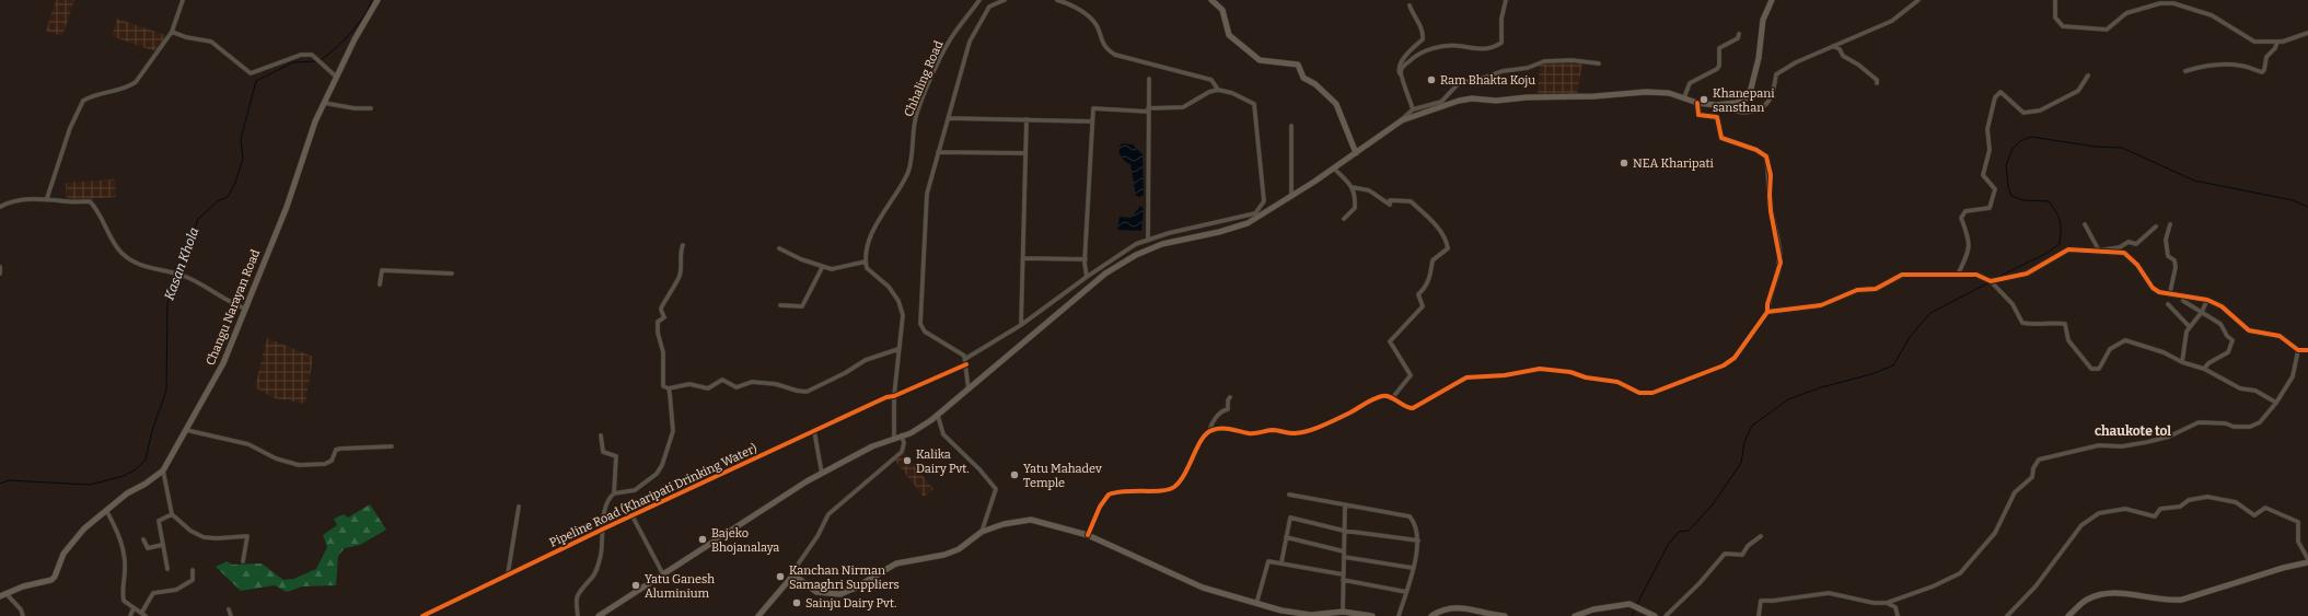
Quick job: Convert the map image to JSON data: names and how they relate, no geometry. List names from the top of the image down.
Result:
{
  "streets": {
    "main road": ["Changu Narayan Road"],
    "street": ["Chhaling Road", "Pipeline Road (Kharipati Drinking Water)"]
  },
  "districts": ["chaukote tol"],
  "water": ["Kasan Khola"],
  "places": [
    "Ram Bhakta Koju",
    "Khanepani sansthan",
    "NEA Kharipati",
    "Kalika Dairy Pvt.",
    "Yatu Mahadev Temple",
    "Bajeko Bhojanalaya",
    "Kanchan Nirman Samaghri Suppliers",
    "Yatu Ganesh Aluminium",
    "Sainju Dairy Pvt."
  ]
}
